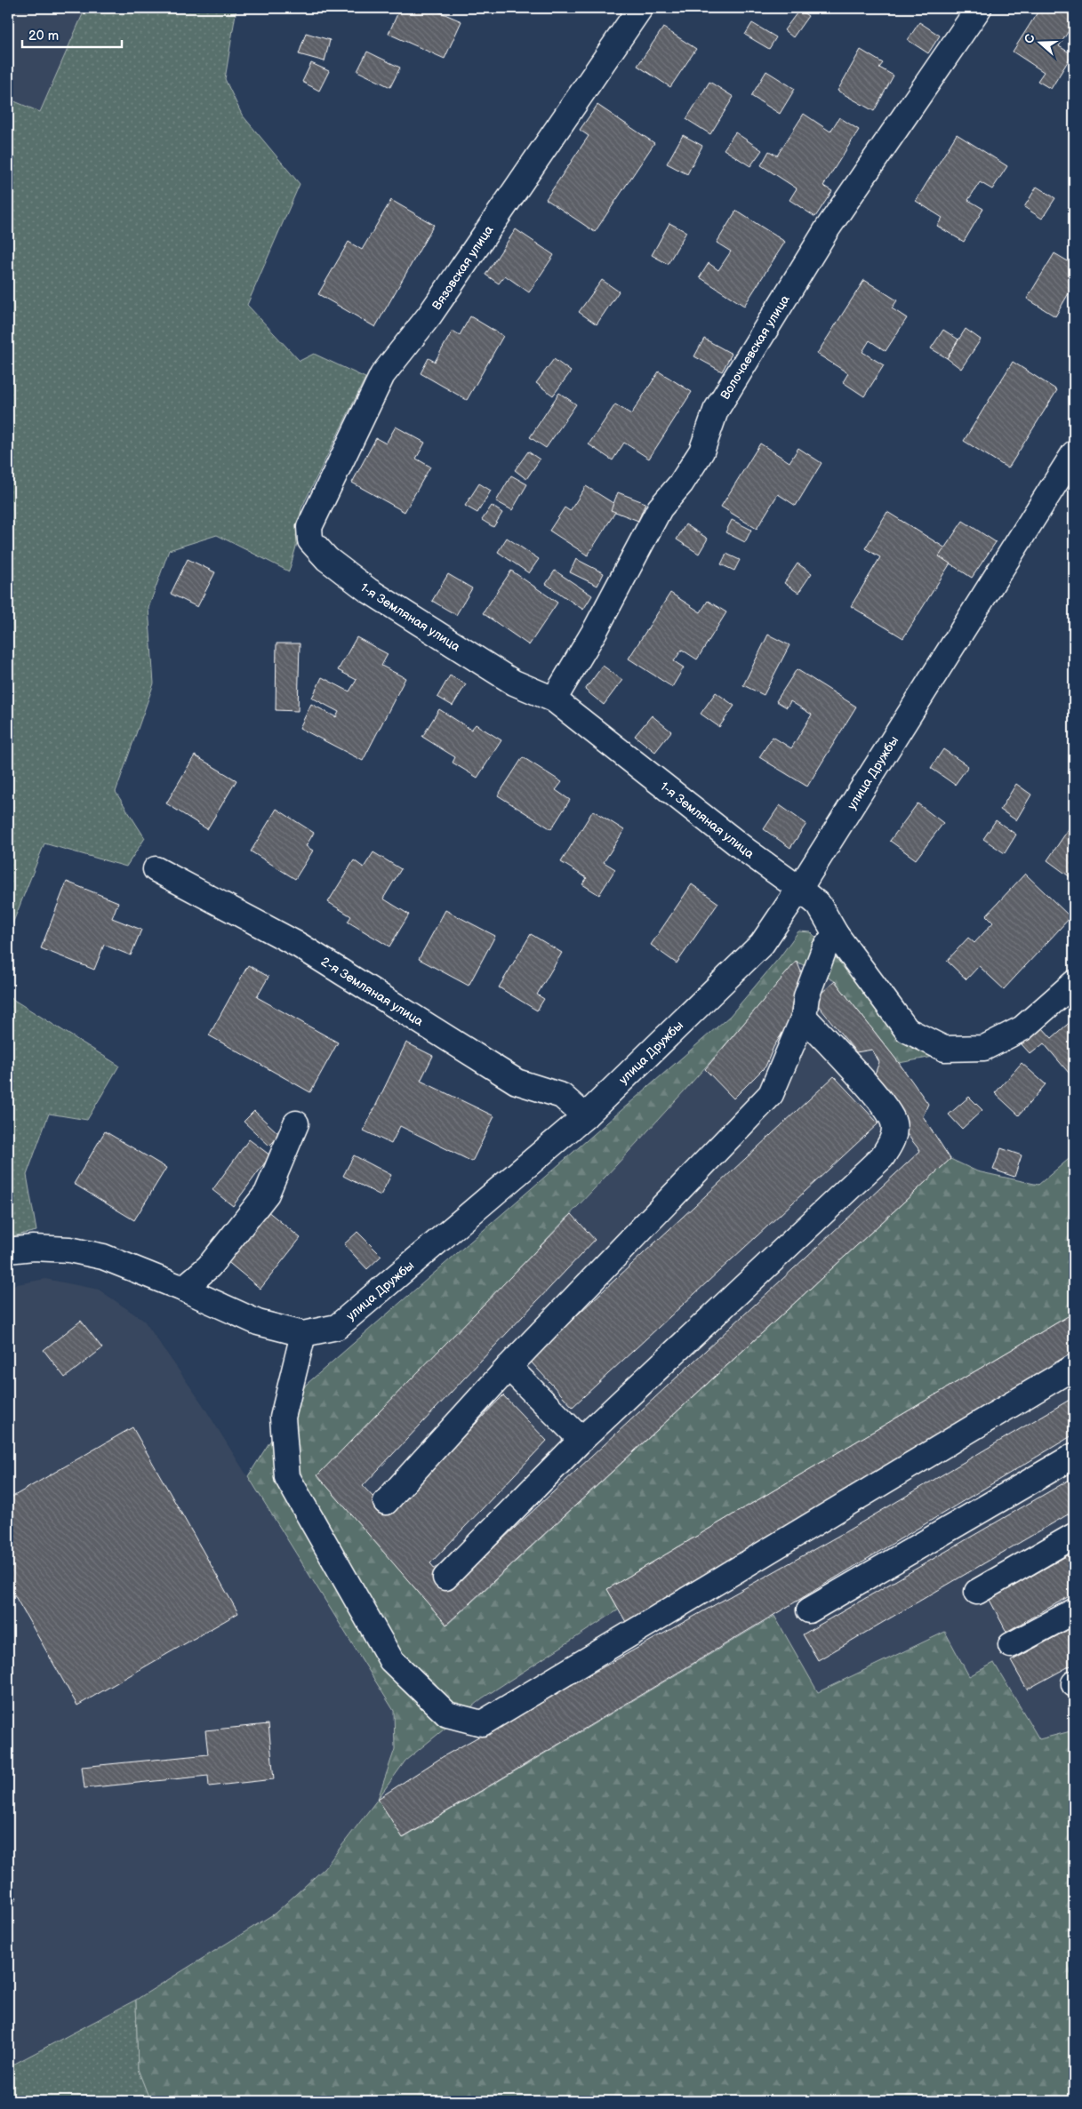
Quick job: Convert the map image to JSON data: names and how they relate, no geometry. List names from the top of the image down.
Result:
{
  "streets": {
    "street": [
      "Вязовская улица",
      "Волочаевская улица",
      "1-я Земляная улица",
      "улица Дружбы",
      "2-я Земляная улица"
    ]
  },
  "crossings": [
    ["Вязовская улица", "1-я Земляная улица"],
    ["Волочаевская улица", "1-я Земляная улица"],
    ["1-я Земляная улица", "улица Дружбы"],
    ["улица Дружбы", "2-я Земляная улица"]
  ],
  "scale_bar": "20 m",
  "north": "left"
}
